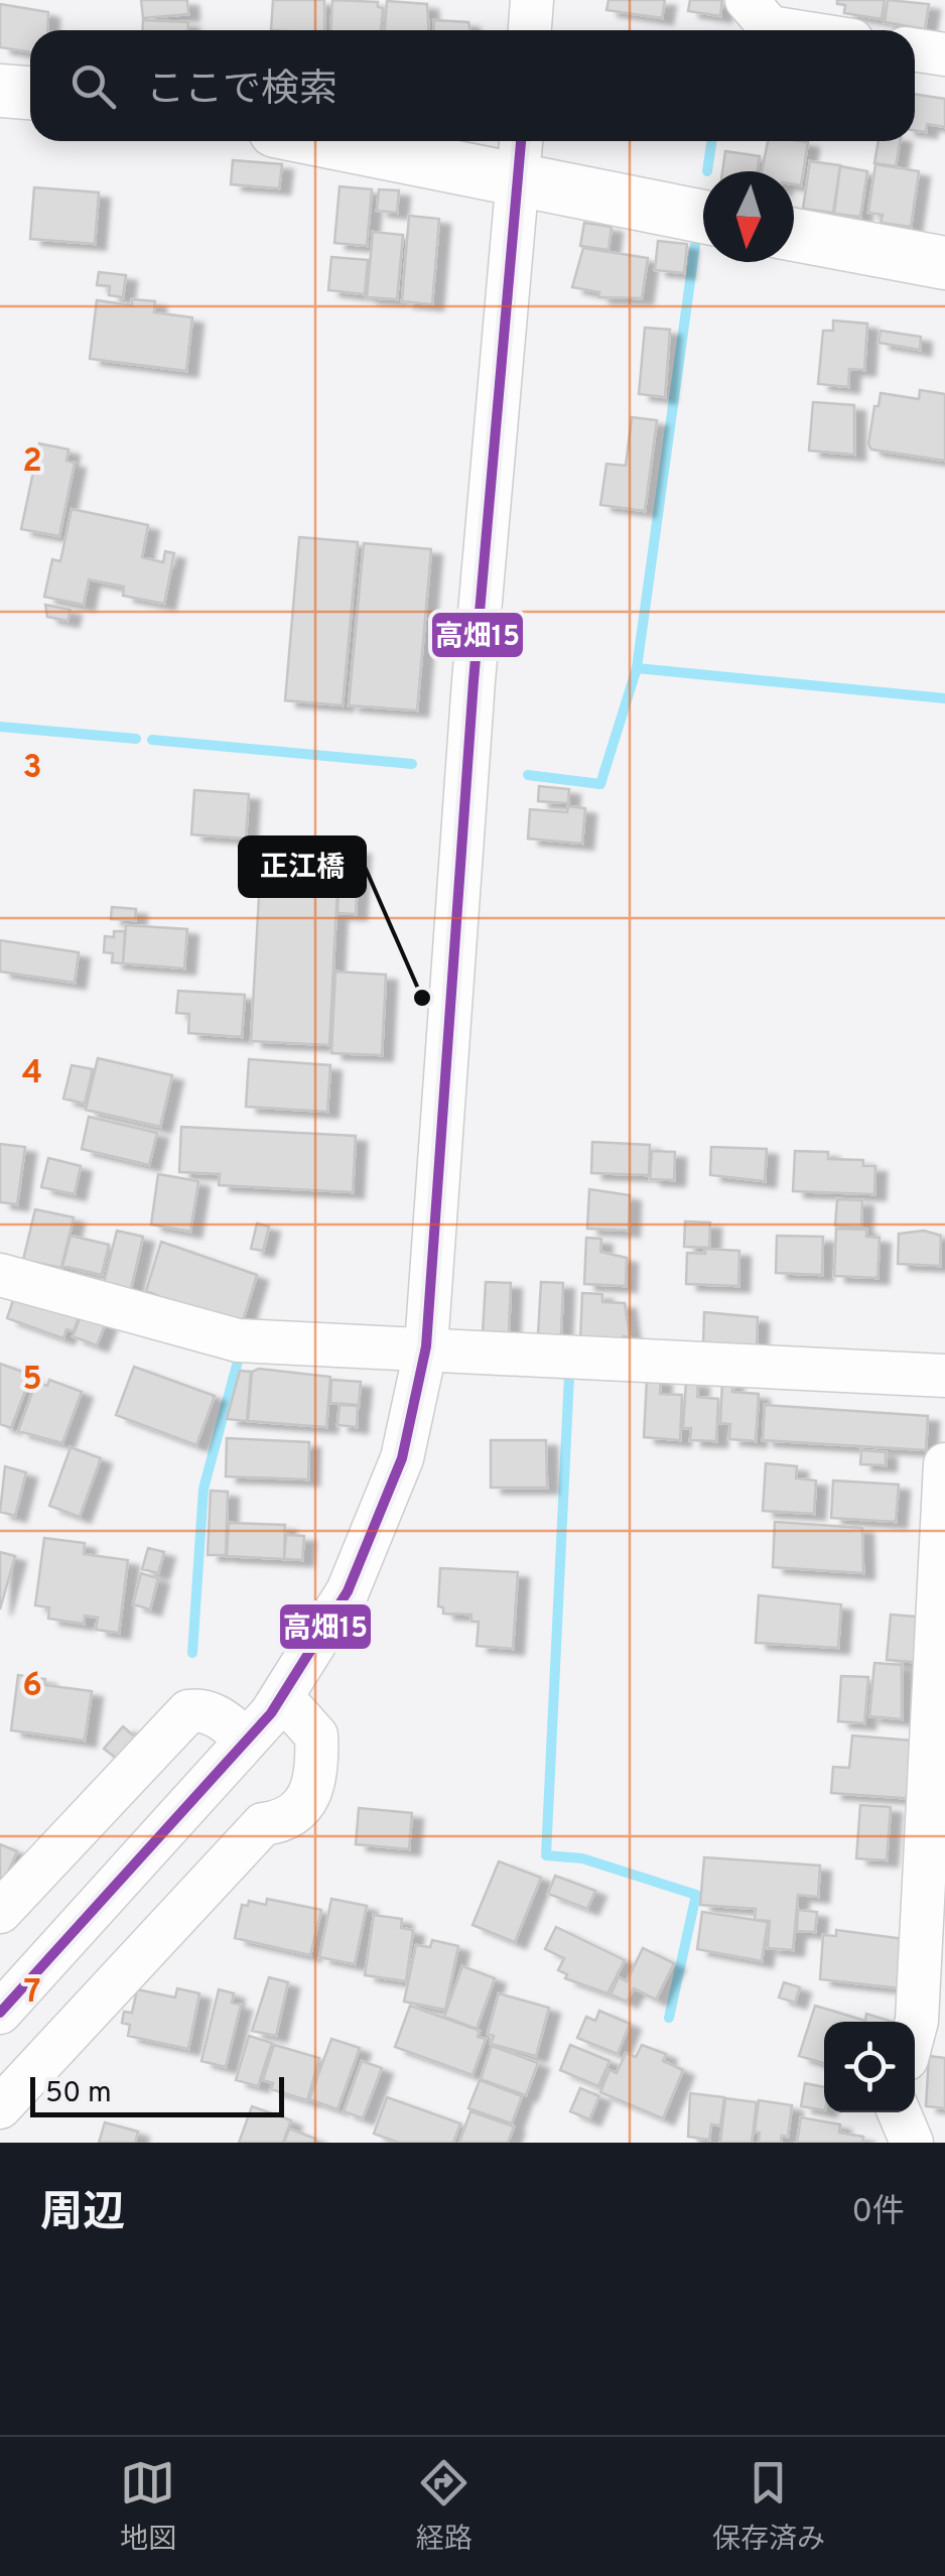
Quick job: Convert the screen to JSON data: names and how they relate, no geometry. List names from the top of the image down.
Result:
{
  "places": ["正江橋"],
  "lines": ["transit line 高畑15"],
  "scale_bar": "50 m",
  "north": "bottom",
  "page": {
    "search": "ここで検索",
    "scale": "50 m",
    "heading": ["周辺", "0件"],
    "nav": ["地図", "経路", "保存済み"]
  },
  "grid": {
    "rows": [
      "2",
      "3",
      "4",
      "5",
      "6",
      "7"
    ]
  }
}
